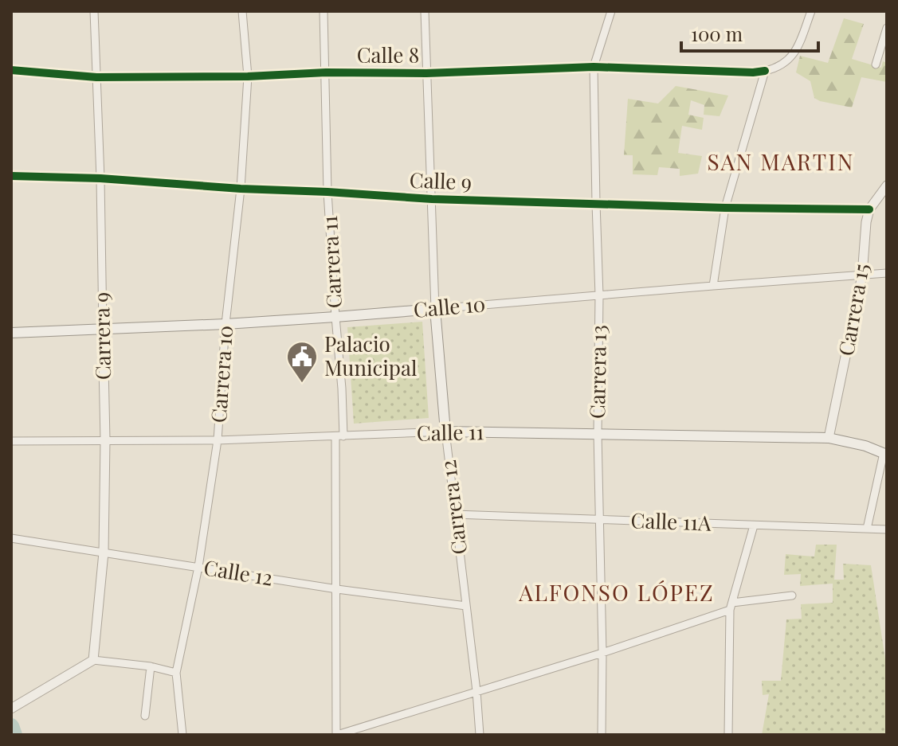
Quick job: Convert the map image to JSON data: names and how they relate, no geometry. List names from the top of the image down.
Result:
{
  "streets": {
    "main road": ["Calle 10", "Calle 11", "Carrera 12"],
    "street": [
      "Calle 8",
      "Calle 9",
      "Carrera 11",
      "Carrera 15",
      "Carrera 9",
      "Carrera 13",
      "Carrera 10",
      "Calle 11A",
      "Calle 12"
    ]
  },
  "crossings": [
    ["Calle 8", "Carrera 11"],
    ["Calle 8", "Carrera 9"],
    ["Calle 8", "Carrera 13"],
    ["Calle 8", "Carrera 10"],
    ["Calle 8", "Carrera 12"],
    ["Calle 9", "Carrera 11"],
    ["Calle 9", "Carrera 15"],
    ["Calle 9", "Carrera 9"],
    ["Calle 9", "Carrera 13"],
    ["Calle 9", "Carrera 10"],
    ["Calle 9", "Carrera 12"],
    ["Carrera 11", "Calle 10"],
    ["Carrera 11", "Calle 11"],
    ["Carrera 11", "Calle 12"],
    ["Calle 10", "Carrera 15"],
    ["Calle 10", "Carrera 9"],
    ["Calle 10", "Carrera 13"],
    ["Calle 10", "Carrera 10"],
    ["Calle 10", "Carrera 12"],
    ["Carrera 15", "Calle 11"],
    ["Carrera 9", "Calle 11"],
    ["Carrera 9", "Calle 12"],
    ["Carrera 13", "Calle 11"],
    ["Carrera 13", "Calle 11A"],
    ["Carrera 10", "Calle 11"],
    ["Carrera 10", "Calle 12"],
    ["Calle 11", "Carrera 12"],
    ["Carrera 12", "Calle 11A"],
    ["Carrera 12", "Calle 12"]
  ],
  "districts": ["SAN MARTIN", "ALFONSO LÓPEZ"],
  "places": {
    "public building": ["Palacio Municipal"]
  },
  "scale_bar": "100 m"
}
